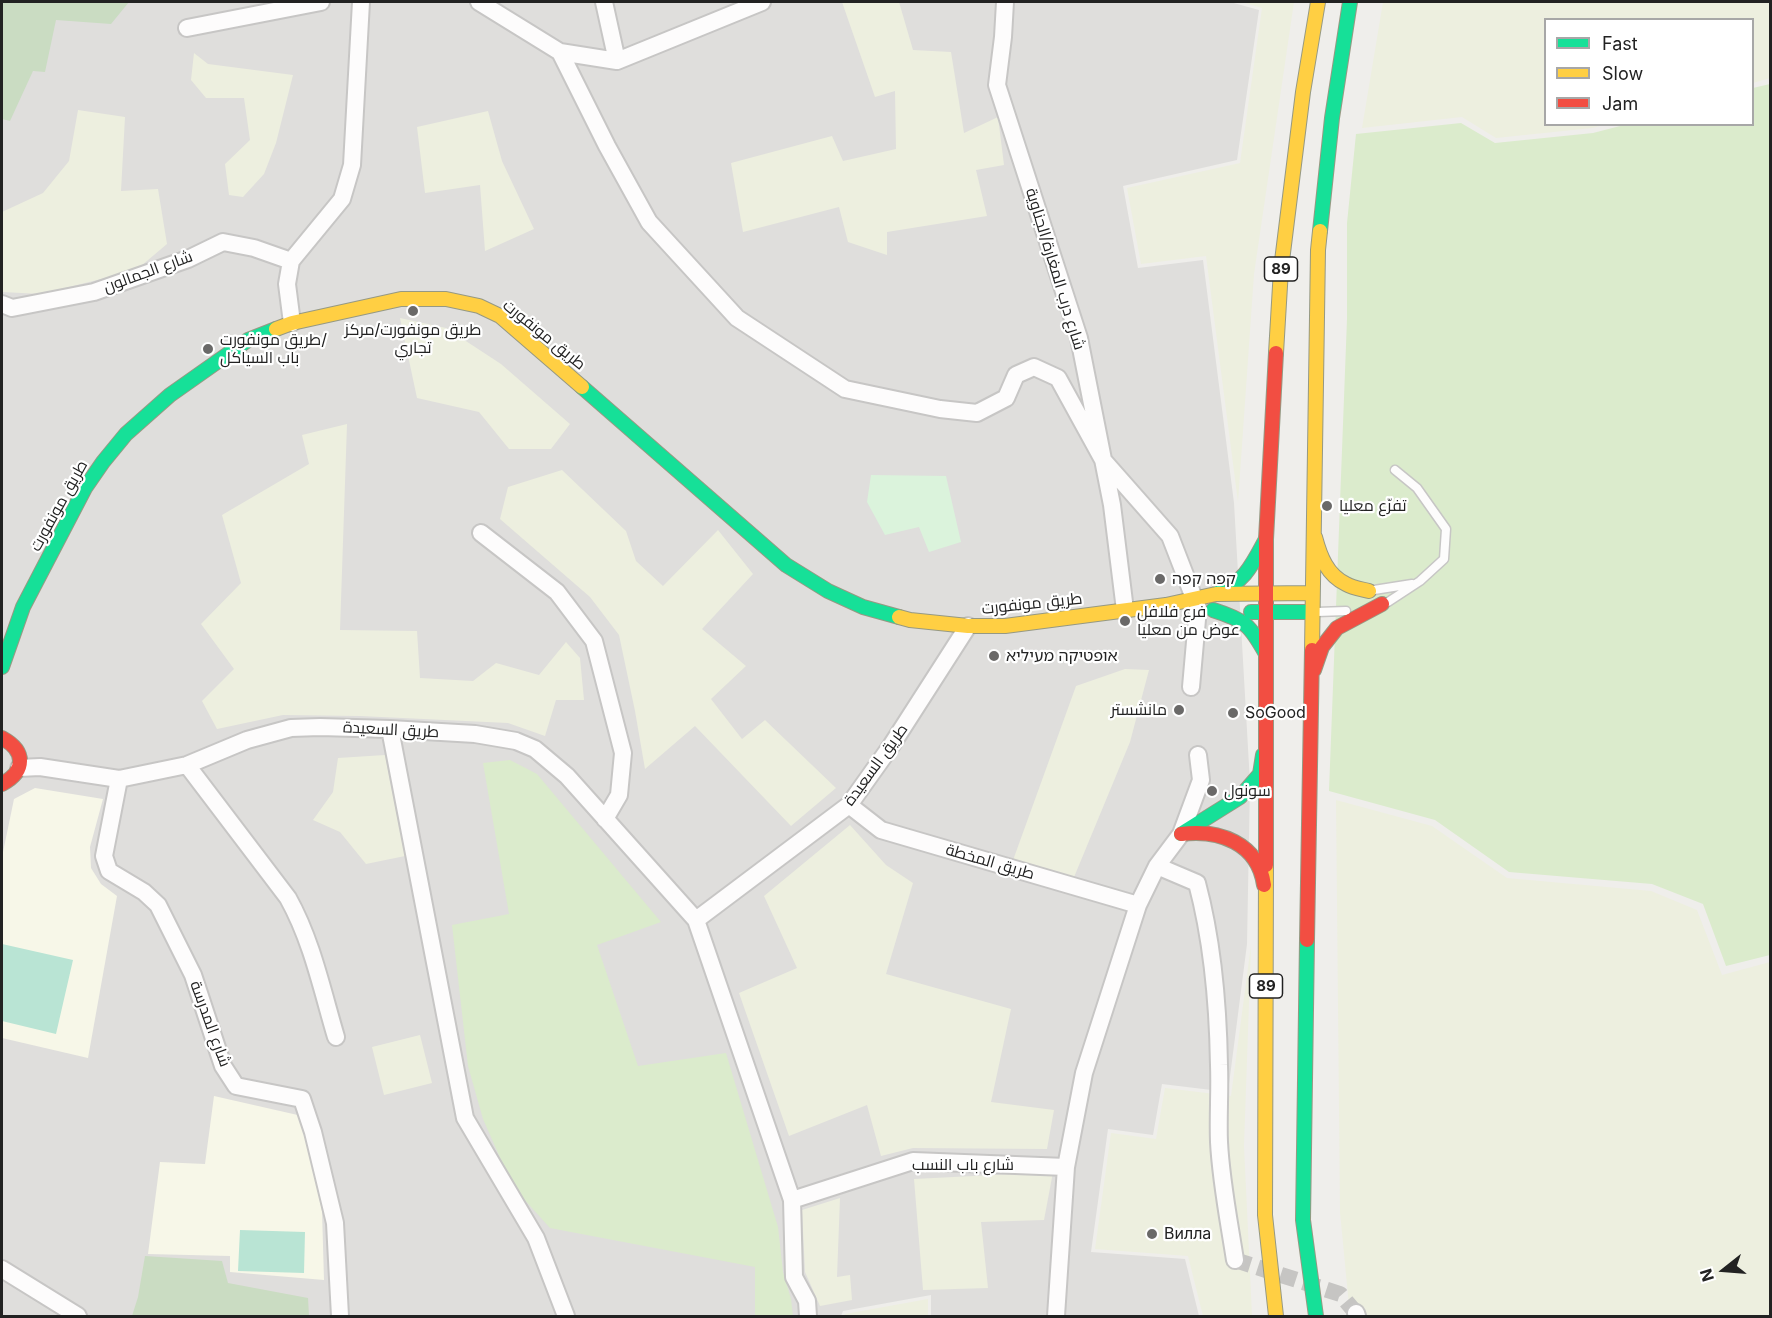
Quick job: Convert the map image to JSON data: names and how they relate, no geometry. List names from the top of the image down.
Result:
{
  "streets": {
    "main road": ["89", "طريق مونفورت"],
    "street": [
      "شارع درب المغارة/الجناوية",
      "شارع الجمالون",
      "طريق السعيدة",
      "طريق المخطة",
      "شارع المدرسة",
      "شارع باب النسب"
    ]
  },
  "crossings": [
    ["شارع درب المغارة/الجناوية", "طريق مونفورت"],
    ["89", "طريق مونفورت"],
    ["طريق مونفورت", "طريق السعيدة"],
    ["طريق السعيدة", "طريق المخطة"],
    ["طريق السعيدة", "شارع المدرسة"],
    ["طريق السعيدة", "شارع باب النسب"]
  ],
  "places": [
    "طريق مونفورت/مركز تجاري",
    "طريق مونفورت/ باب السياكل",
    "تفرّع معليا",
    "קפה קפה",
    "فرع فلافل عوض من معليا",
    "אופטיקה מעיליא",
    "مانشستر",
    "SoGood",
    "سونول",
    "Вилла"
  ],
  "legend": ["Fast", "Slow", "Jam"],
  "north": "left"
}
